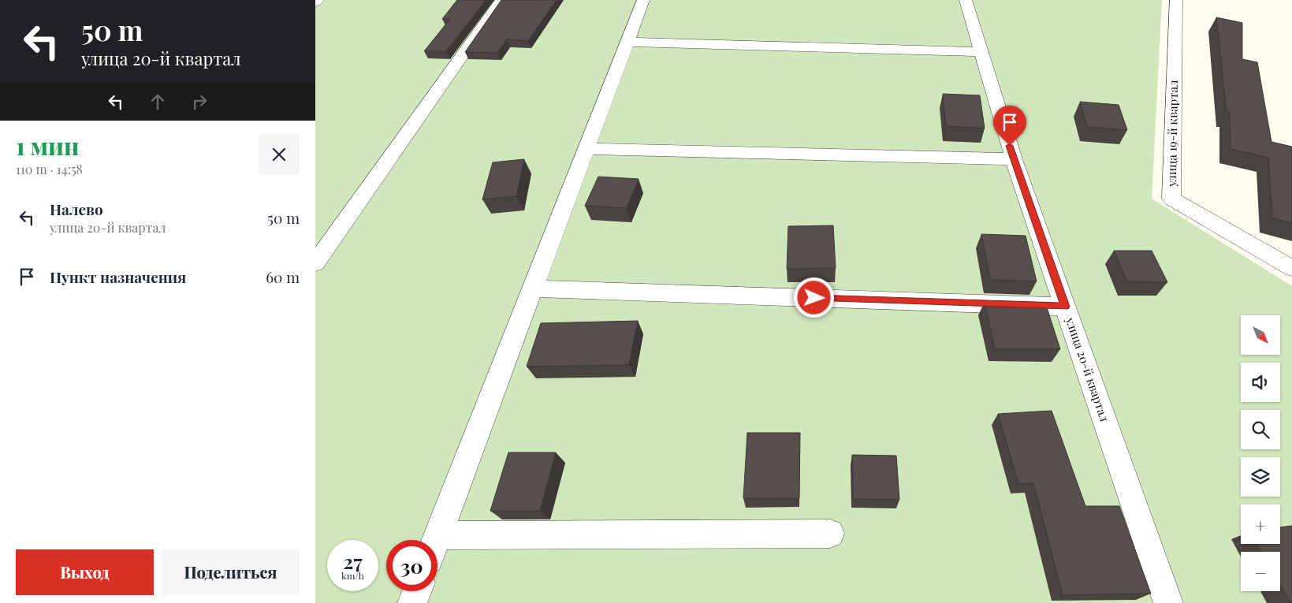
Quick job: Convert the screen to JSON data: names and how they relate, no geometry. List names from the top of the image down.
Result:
{
  "streets": {
    "street": ["улица 19-й квартал", "улица 20-й квартал"]
  },
  "north": "bottom right",
  "page": {
    "turn": ["50 m", "улица 20-й квартал"],
    "heading": ["1 мин", "110 m · 14:58"],
    "list": [
      {
        "name": "Налево",
        "note": "улица 20-й квартал",
        "value": "50 m"
      },
      {
        "name": "Пункт назначения",
        "value": "60 m"
      }
    ],
    "map_buttons": ["+", "−"],
    "speed": "27 km/h",
    "limit": "30",
    "buttons": ["Выход", "Поделиться"]
  }
}
